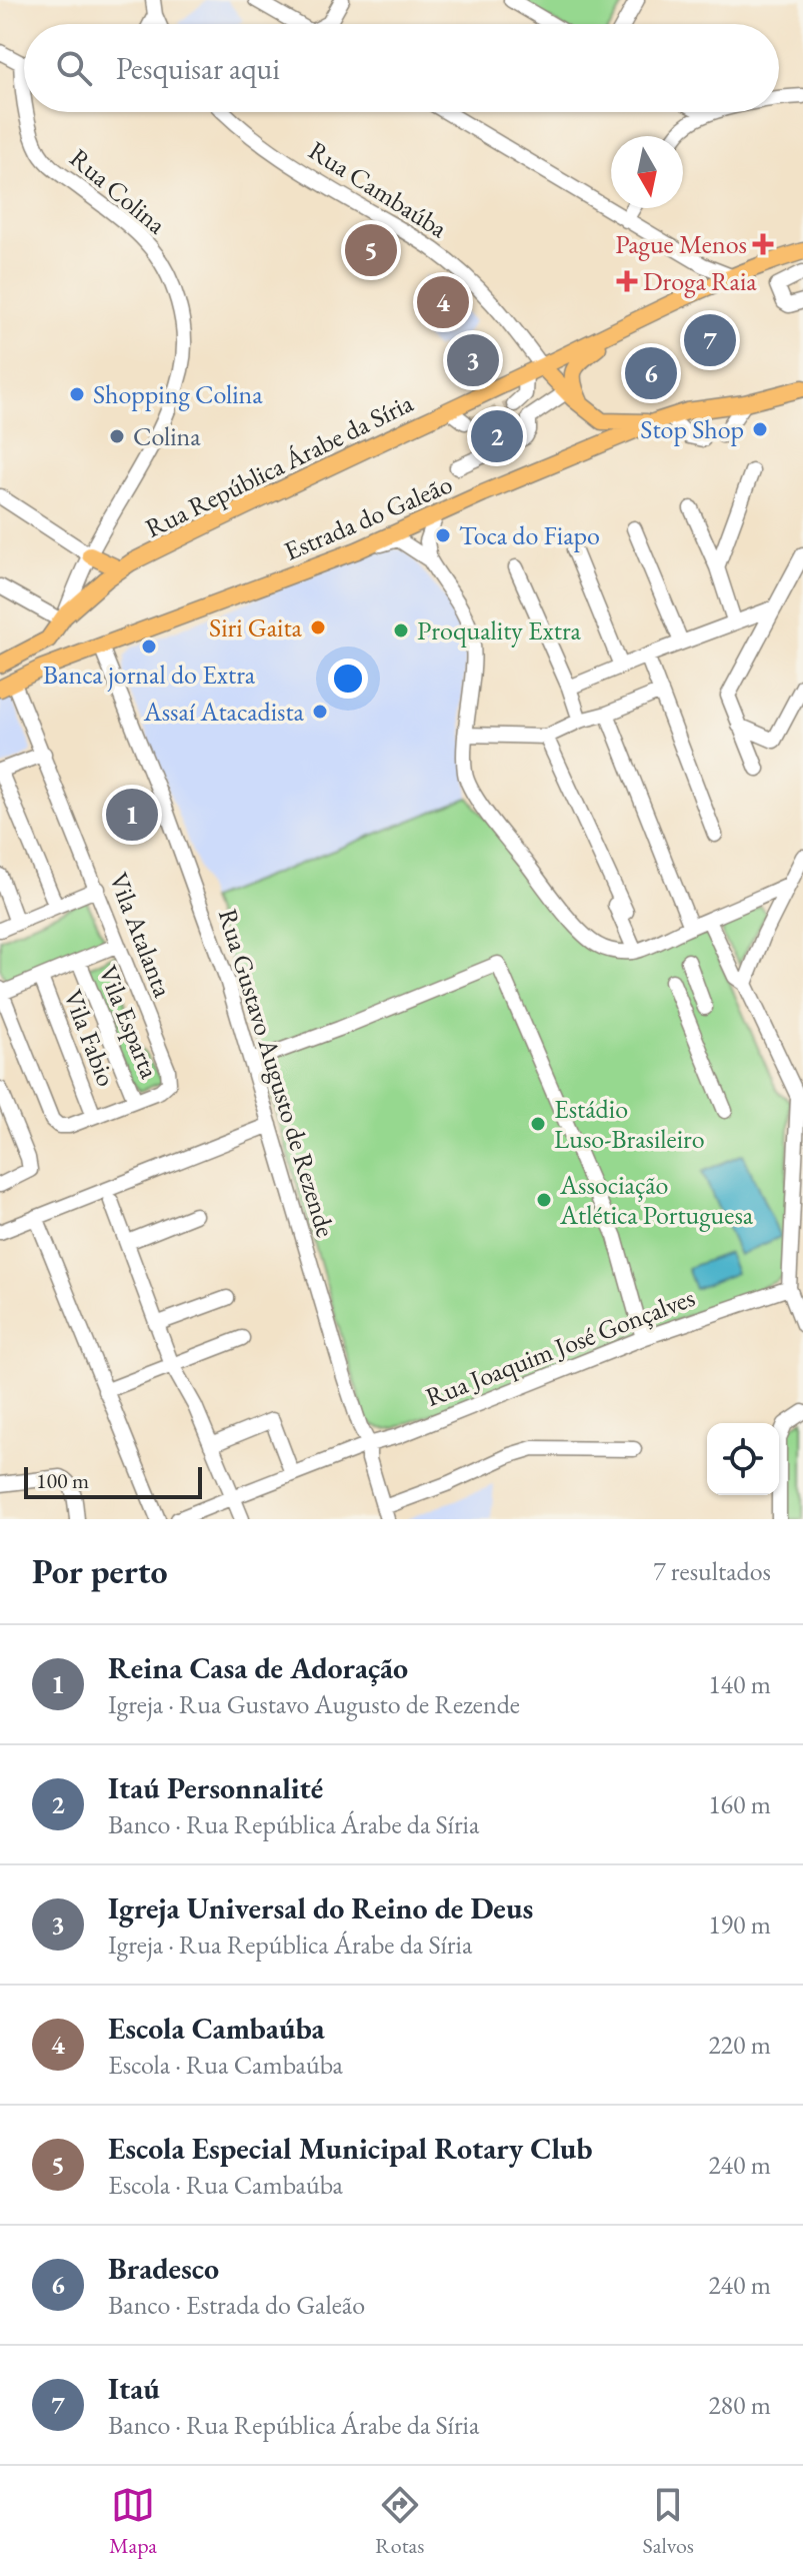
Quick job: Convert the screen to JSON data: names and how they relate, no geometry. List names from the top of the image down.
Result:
{
  "streets": {
    "main road": ["Rua República Árabe da Síria", "Estrada do Galeão"],
    "street": [
      "Rua Cambaúba",
      "Rua Colina",
      "Vila Atalanta",
      "Vila Esparta",
      "Vila Fabio",
      "Rua Gustavo Augusto de Rezende",
      "Rua Joaquim José Gonçalves"
    ]
  },
  "crossings": [
    ["Rua Cambaúba", "Rua República Árabe da Síria"],
    ["Rua Colina", "Rua República Árabe da Síria"],
    ["Estrada do Galeão", "Vila Atalanta"],
    ["Estrada do Galeão", "Rua Gustavo Augusto de Rezende"],
    ["Vila Atalanta", "Vila Esparta"],
    ["Rua Gustavo Augusto de Rezende", "Rua Joaquim José Gonçalves"]
  ],
  "places": {
    "health": ["Pague Menos", "Droga Raia"],
    "other": [
      "Shopping Colina",
      "Stop Shop",
      "Colina",
      "Toca do Fiapo",
      "Siri Gaita",
      "Proquality Extra",
      "Banca jornal do Extra",
      "Assaí Atacadista",
      "Estádio Luso-Brasileiro",
      "Associação Atlética Portuguesa"
    ]
  },
  "scale_bar": "100 m",
  "north": "bottom",
  "page": {
    "search": "Pesquisar aqui",
    "pins": [
      "5",
      "4",
      "7",
      "3",
      "6",
      "2",
      "1"
    ],
    "scale": "100 m",
    "heading": ["Por perto", "7 resultados"],
    "list": [
      {
        "mark": "1",
        "name": "Reina Casa de Adoração",
        "note": "Igreja · Rua Gustavo Augusto de Rezende",
        "value": "140 m"
      },
      {
        "mark": "2",
        "name": "Itaú Personnalité",
        "note": "Banco · Rua República Árabe da Síria",
        "value": "160 m"
      },
      {
        "mark": "3",
        "name": "Igreja Universal do Reino de Deus",
        "note": "Igreja · Rua República Árabe da Síria",
        "value": "190 m"
      },
      {
        "mark": "4",
        "name": "Escola Cambaúba",
        "note": "Escola · Rua Cambaúba",
        "value": "220 m"
      },
      {
        "mark": "5",
        "name": "Escola Especial Municipal Rotary Club",
        "note": "Escola · Rua Cambaúba",
        "value": "240 m"
      },
      {
        "mark": "6",
        "name": "Bradesco",
        "note": "Banco · Estrada do Galeão",
        "value": "240 m"
      },
      {
        "mark": "7",
        "name": "Itaú",
        "note": "Banco · Rua República Árabe da Síria",
        "value": "280 m"
      }
    ],
    "nav": ["Mapa", "Rotas", "Salvos"]
  }
}
